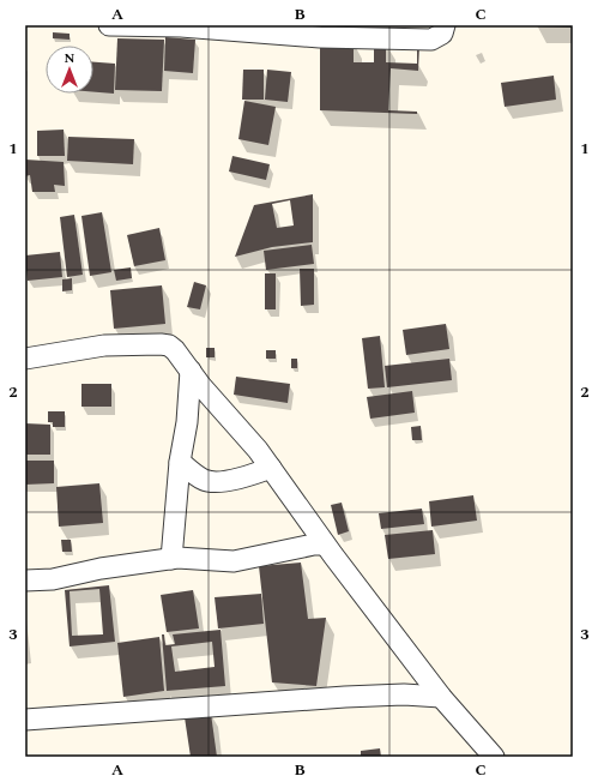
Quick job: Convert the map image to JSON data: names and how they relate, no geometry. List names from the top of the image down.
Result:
{
  "north": "top",
  "grid": {
    "columns": ["A", "B", "C"],
    "rows": ["1", "2", "3"]
  }
}
